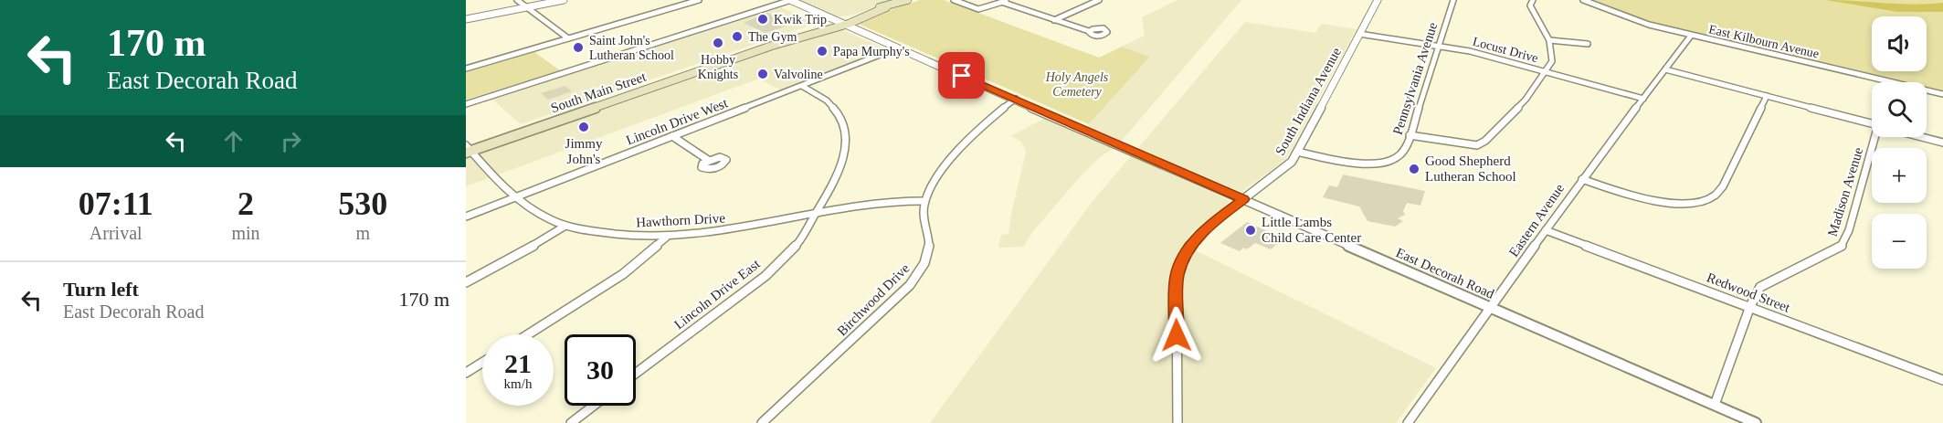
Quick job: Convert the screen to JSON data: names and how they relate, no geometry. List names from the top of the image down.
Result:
{
  "streets": {
    "main road": ["South Main Street"],
    "street": [
      "East Kilbourn Avenue",
      "Locust Drive",
      "Pennsylvania Avenue",
      "South Indiana Avenue",
      "Lincoln Drive West",
      "Madison Avenue",
      "Hawthorn Drive",
      "Eastern Avenue",
      "East Decorah Road",
      "Redwood Street",
      "Lincoln Drive East",
      "Birchwood Drive"
    ]
  },
  "crossings": [
    ["East Kilbourn Avenue", "Eastern Avenue"],
    ["Locust Drive", "Pennsylvania Avenue"],
    ["Locust Drive", "South Indiana Avenue"],
    ["Locust Drive", "Eastern Avenue"],
    ["Pennsylvania Avenue", "South Indiana Avenue"],
    ["South Main Street", "Hawthorn Drive"],
    ["South Main Street", "East Decorah Road"],
    ["South Indiana Avenue", "East Decorah Road"],
    ["Lincoln Drive West", "Hawthorn Drive"],
    ["Lincoln Drive West", "East Decorah Road"],
    ["Lincoln Drive West", "Lincoln Drive East"],
    ["Madison Avenue", "East Decorah Road"],
    ["Madison Avenue", "Redwood Street"],
    ["Hawthorn Drive", "Lincoln Drive East"],
    ["Hawthorn Drive", "Birchwood Drive"],
    ["Eastern Avenue", "East Decorah Road"],
    ["Eastern Avenue", "Redwood Street"]
  ],
  "parks": ["Holy Angels Cemetery"],
  "places": [
    "Kwik Trip",
    "The Gym",
    "Hobby Knights",
    "Saint John's Lutheran School",
    "Papa Murphy's",
    "Valvoline",
    "Jimmy John's",
    "Good Shepherd Lutheran School",
    "Little Lambs Child Care Center"
  ],
  "page": {
    "turn": ["170 m", "East Decorah Road"],
    "map_buttons": ["+", "−"],
    "eta": [
      "07:11",
      "Arrival",
      "2",
      "min",
      "530",
      "m"
    ],
    "list": [
      {
        "name": "Turn left",
        "note": "East Decorah Road",
        "value": "170 m"
      }
    ],
    "speed": "21 km/h",
    "limit": "30"
  }
}
